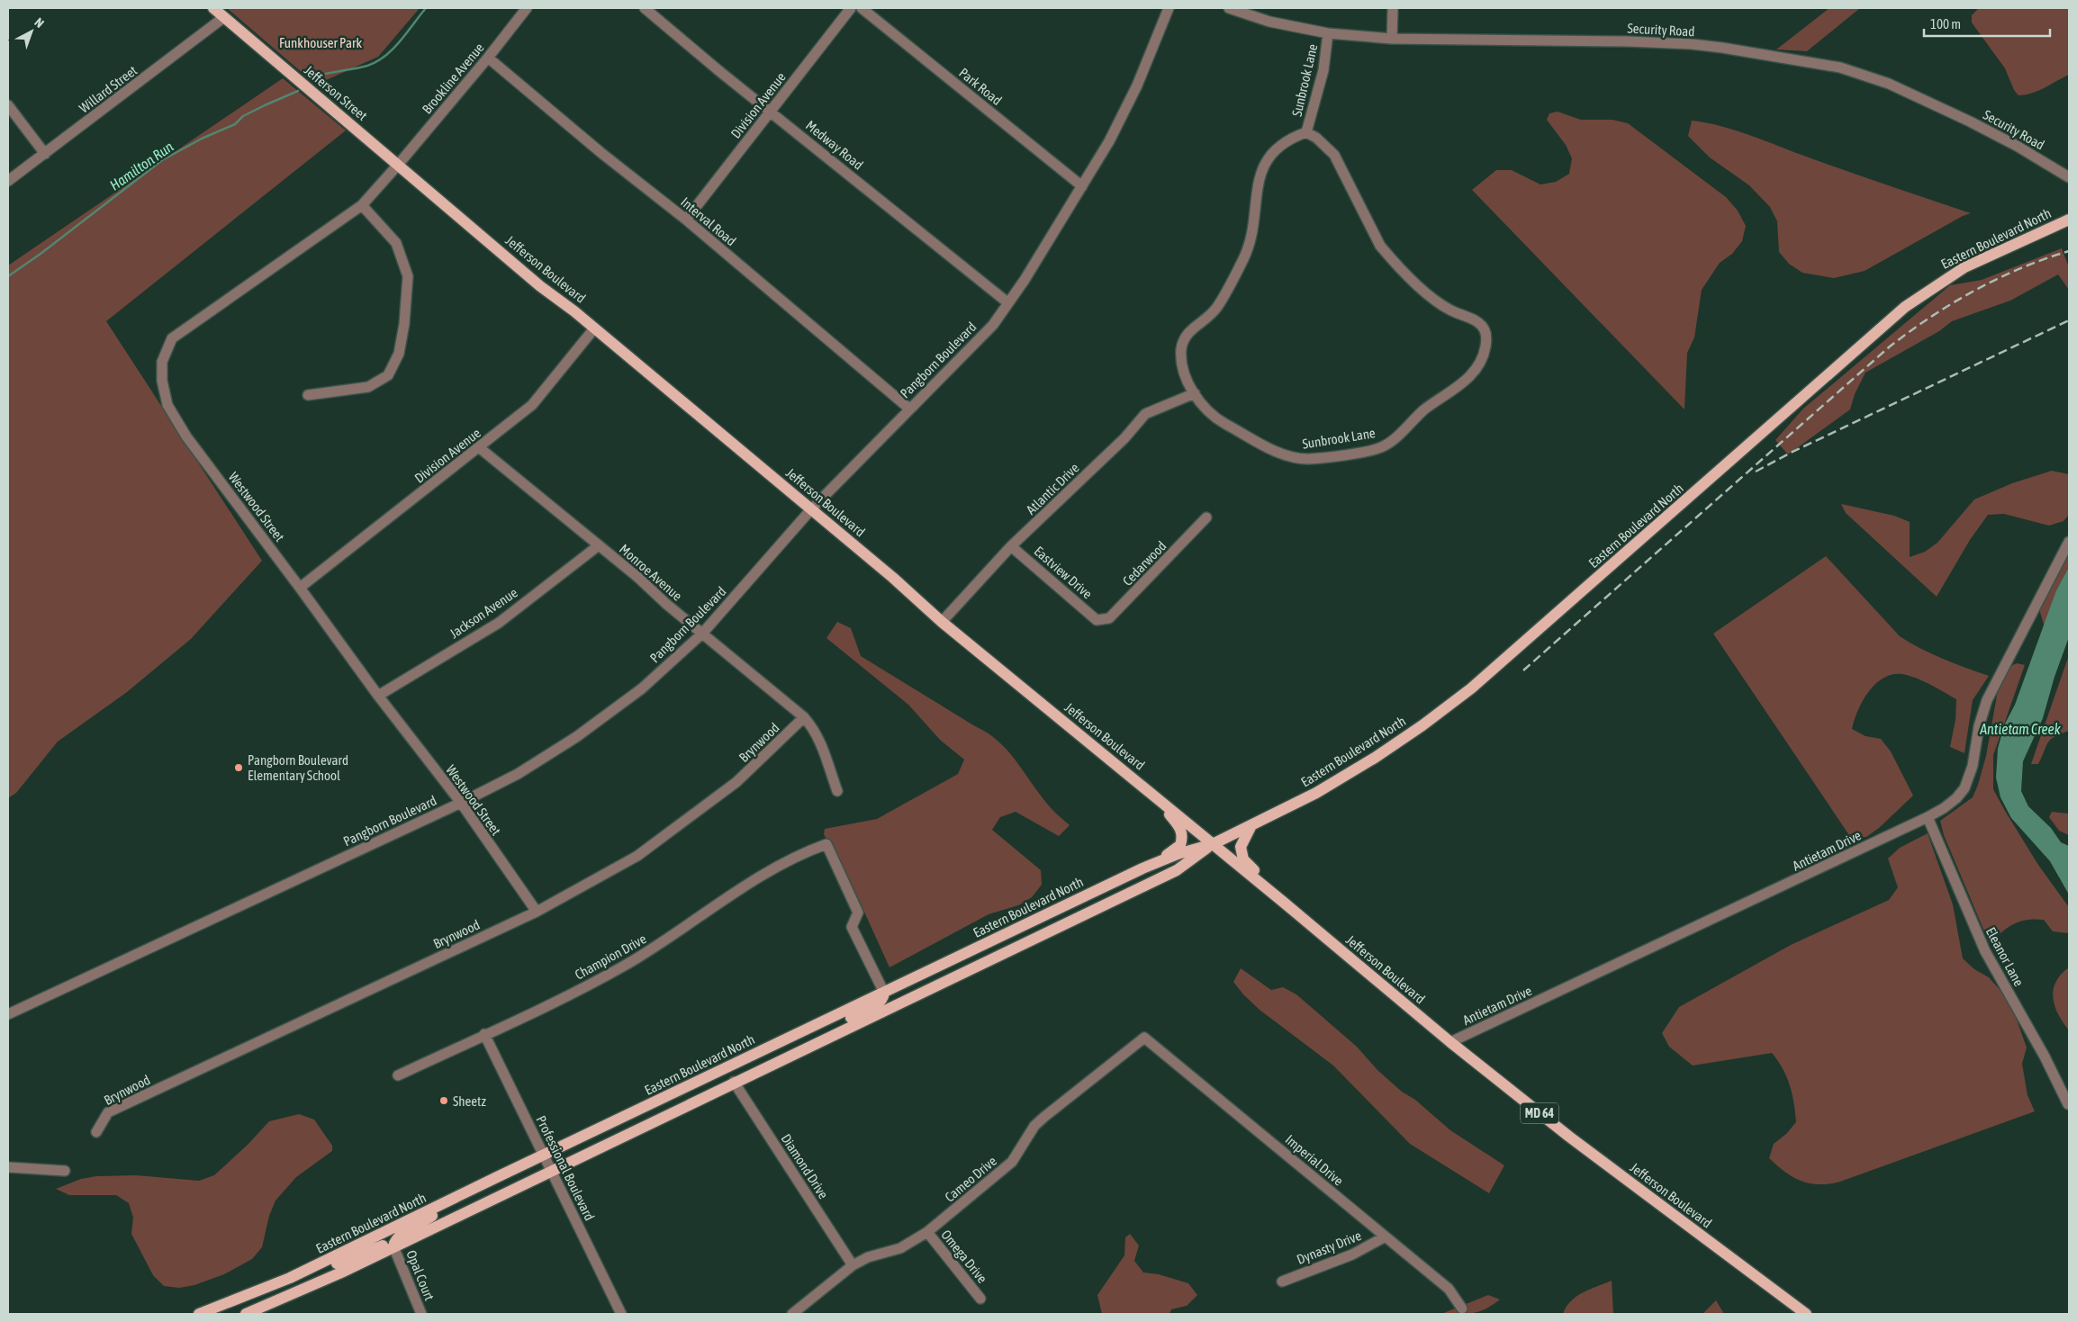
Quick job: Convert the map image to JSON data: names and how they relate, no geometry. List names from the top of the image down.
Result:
{
  "streets": {
    "main road": [
      "Jefferson Street",
      "Eastern Boulevard North",
      "Jefferson Boulevard",
      "MD 64"
    ],
    "street": [
      "Security Road",
      "Brookline Avenue",
      "Sunbrook Lane",
      "Park Road",
      "Willard Street",
      "Division Avenue",
      "Medway Road",
      "Interval Road",
      "Pangborn Boulevard",
      "Atlantic Drive",
      "Westwood Street",
      "Cedarwood",
      "Monroe Avenue",
      "Eastview Drive",
      "Jackson Avenue",
      "Brynwood",
      "Antietam Drive",
      "Champion Drive",
      "Eleanor Lane",
      "Imperial Drive",
      "Diamond Drive",
      "Professional Boulevard",
      "Cameo Drive",
      "Dynasty Drive",
      "Omega Drive",
      "Opal Court"
    ]
  },
  "crossings": [
    ["Security Road", "Sunbrook Lane"],
    ["Brookline Avenue", "Jefferson Street"],
    ["Brookline Avenue", "Interval Road"],
    ["Brookline Avenue", "Jefferson Boulevard"],
    ["Brookline Avenue", "Westwood Street"],
    ["Sunbrook Lane", "Atlantic Drive"],
    ["Park Road", "Pangborn Boulevard"],
    ["Willard Street", "Jefferson Street"],
    ["Jefferson Street", "Jefferson Boulevard"],
    ["Jefferson Street", "Westwood Street"],
    ["Division Avenue", "Medway Road"],
    ["Division Avenue", "Interval Road"],
    ["Division Avenue", "Jefferson Boulevard"],
    ["Division Avenue", "Westwood Street"],
    ["Division Avenue", "Monroe Avenue"],
    ["Medway Road", "Pangborn Boulevard"],
    ["Interval Road", "Pangborn Boulevard"],
    ["Eastern Boulevard North", "Jefferson Boulevard"],
    ["Eastern Boulevard North", "Champion Drive"],
    ["Eastern Boulevard North", "Diamond Drive"],
    ["Eastern Boulevard North", "Professional Boulevard"],
    ["Eastern Boulevard North", "Opal Court"],
    ["Jefferson Boulevard", "Pangborn Boulevard"],
    ["Jefferson Boulevard", "Atlantic Drive"],
    ["Jefferson Boulevard", "Westwood Street"],
    ["Jefferson Boulevard", "Antietam Drive"],
    ["Pangborn Boulevard", "Westwood Street"],
    ["Pangborn Boulevard", "Monroe Avenue"],
    ["Atlantic Drive", "Eastview Drive"],
    ["Westwood Street", "Jackson Avenue"],
    ["Westwood Street", "Brynwood"],
    ["Cedarwood", "Eastview Drive"],
    ["Monroe Avenue", "Jackson Avenue"],
    ["Monroe Avenue", "Brynwood"],
    ["Antietam Drive", "Eleanor Lane"],
    ["Champion Drive", "Professional Boulevard"],
    ["Imperial Drive", "Cameo Drive"],
    ["Imperial Drive", "Dynasty Drive"],
    ["Diamond Drive", "Cameo Drive"],
    ["Cameo Drive", "Omega Drive"]
  ],
  "water": ["Hamilton Run", "Antietam Creek"],
  "parks": ["Funkhouser Park"],
  "places": ["Pangborn Boulevard Elementary School", "Sheetz"],
  "scale_bar": "100 m",
  "north": "top right"
}
